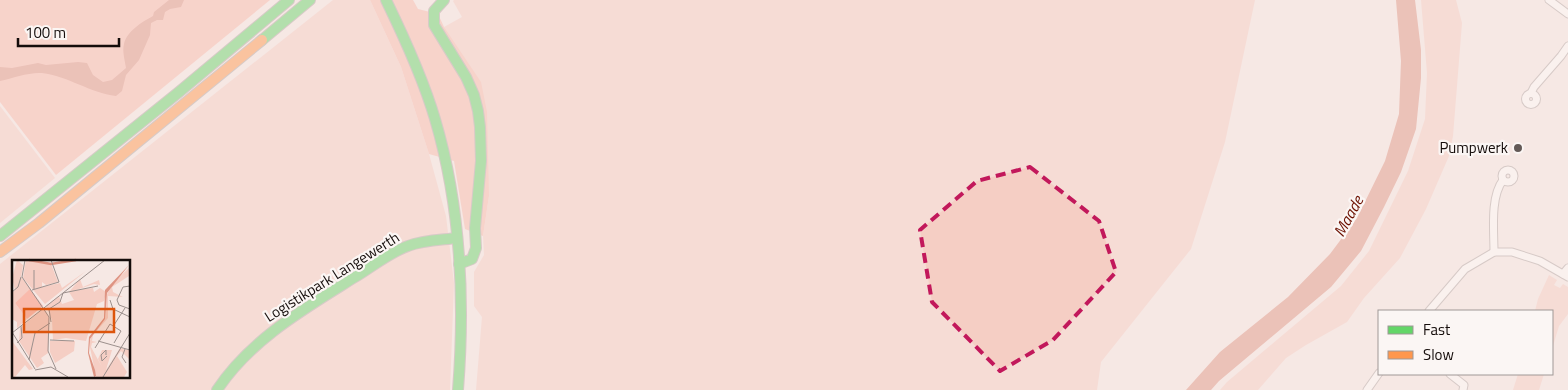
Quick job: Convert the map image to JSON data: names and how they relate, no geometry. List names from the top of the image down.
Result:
{
  "streets": {
    "main road": ["Logistikpark Langewerth"]
  },
  "water": ["Maade"],
  "places": ["Pumpwerk"],
  "legend": ["Fast", "Slow"],
  "scale_bar": "100 m"
}
